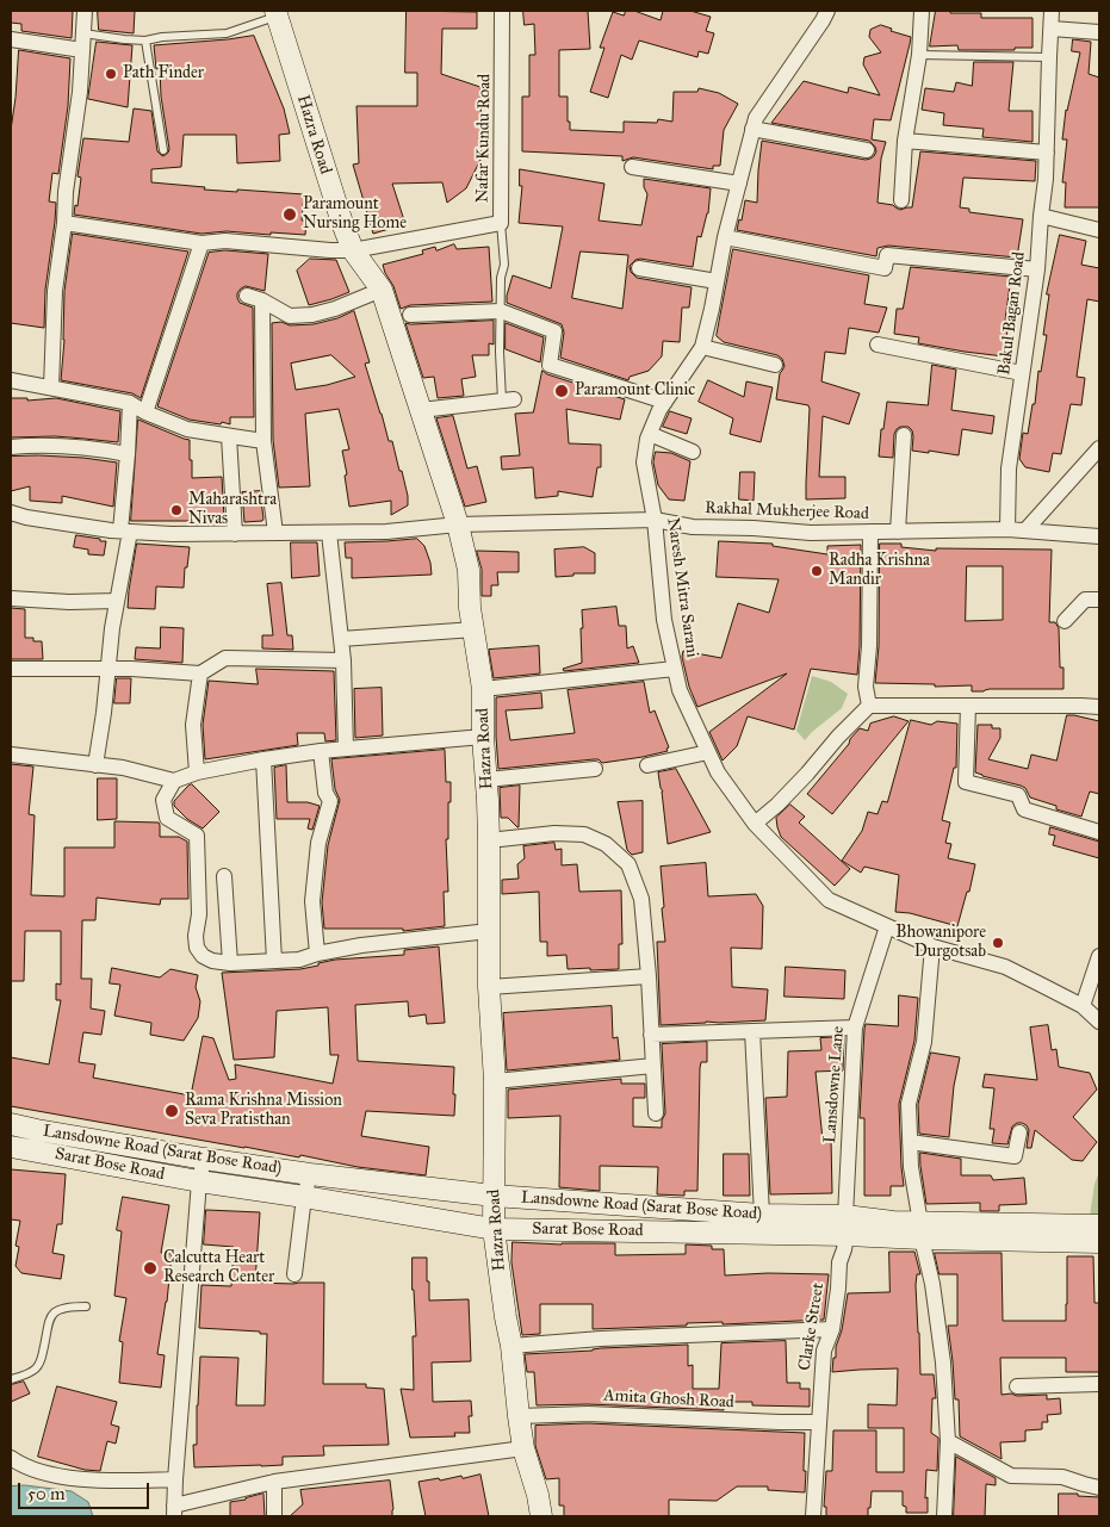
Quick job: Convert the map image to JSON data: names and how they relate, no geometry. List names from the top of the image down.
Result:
{
  "streets": {
    "main road": ["Hazra Road", "Lansdowne Road (Sarat Bose Road)", "Sarat Bose Road"],
    "street": [
      "Nafar Kundu Road",
      "Bakul Bagan Road",
      "Rakhal Mukherjee Road",
      "Naresh Mitra Sarani",
      "Lansdowne Lane",
      "Clarke Street",
      "Amita Ghosh Road"
    ]
  },
  "crossings": [
    ["Hazra Road", "Nafar Kundu Road"],
    ["Hazra Road", "Rakhal Mukherjee Road"],
    ["Hazra Road", "Lansdowne Road (Sarat Bose Road)"],
    ["Hazra Road", "Sarat Bose Road"],
    ["Hazra Road", "Amita Ghosh Road"],
    ["Bakul Bagan Road", "Rakhal Mukherjee Road"],
    ["Rakhal Mukherjee Road", "Naresh Mitra Sarani"],
    ["Naresh Mitra Sarani", "Lansdowne Lane"],
    ["Lansdowne Lane", "Lansdowne Road (Sarat Bose Road)"],
    ["Lansdowne Lane", "Sarat Bose Road"],
    ["Lansdowne Lane", "Clarke Street"],
    ["Lansdowne Road (Sarat Bose Road)", "Sarat Bose Road"],
    ["Lansdowne Road (Sarat Bose Road)", "Clarke Street"],
    ["Sarat Bose Road", "Clarke Street"],
    ["Clarke Street", "Amita Ghosh Road"]
  ],
  "places": [
    "Path Finder",
    "Paramount Nursing Home",
    "Paramount Clinic",
    "Maharashtra Nivas",
    "Radha Krishna Mandir",
    "Bhowanipore Durgotsab",
    "Rama Krishna Mission Seva Pratisthan",
    "Calcutta Heart Research Center"
  ],
  "scale_bar": "50 m"
}
